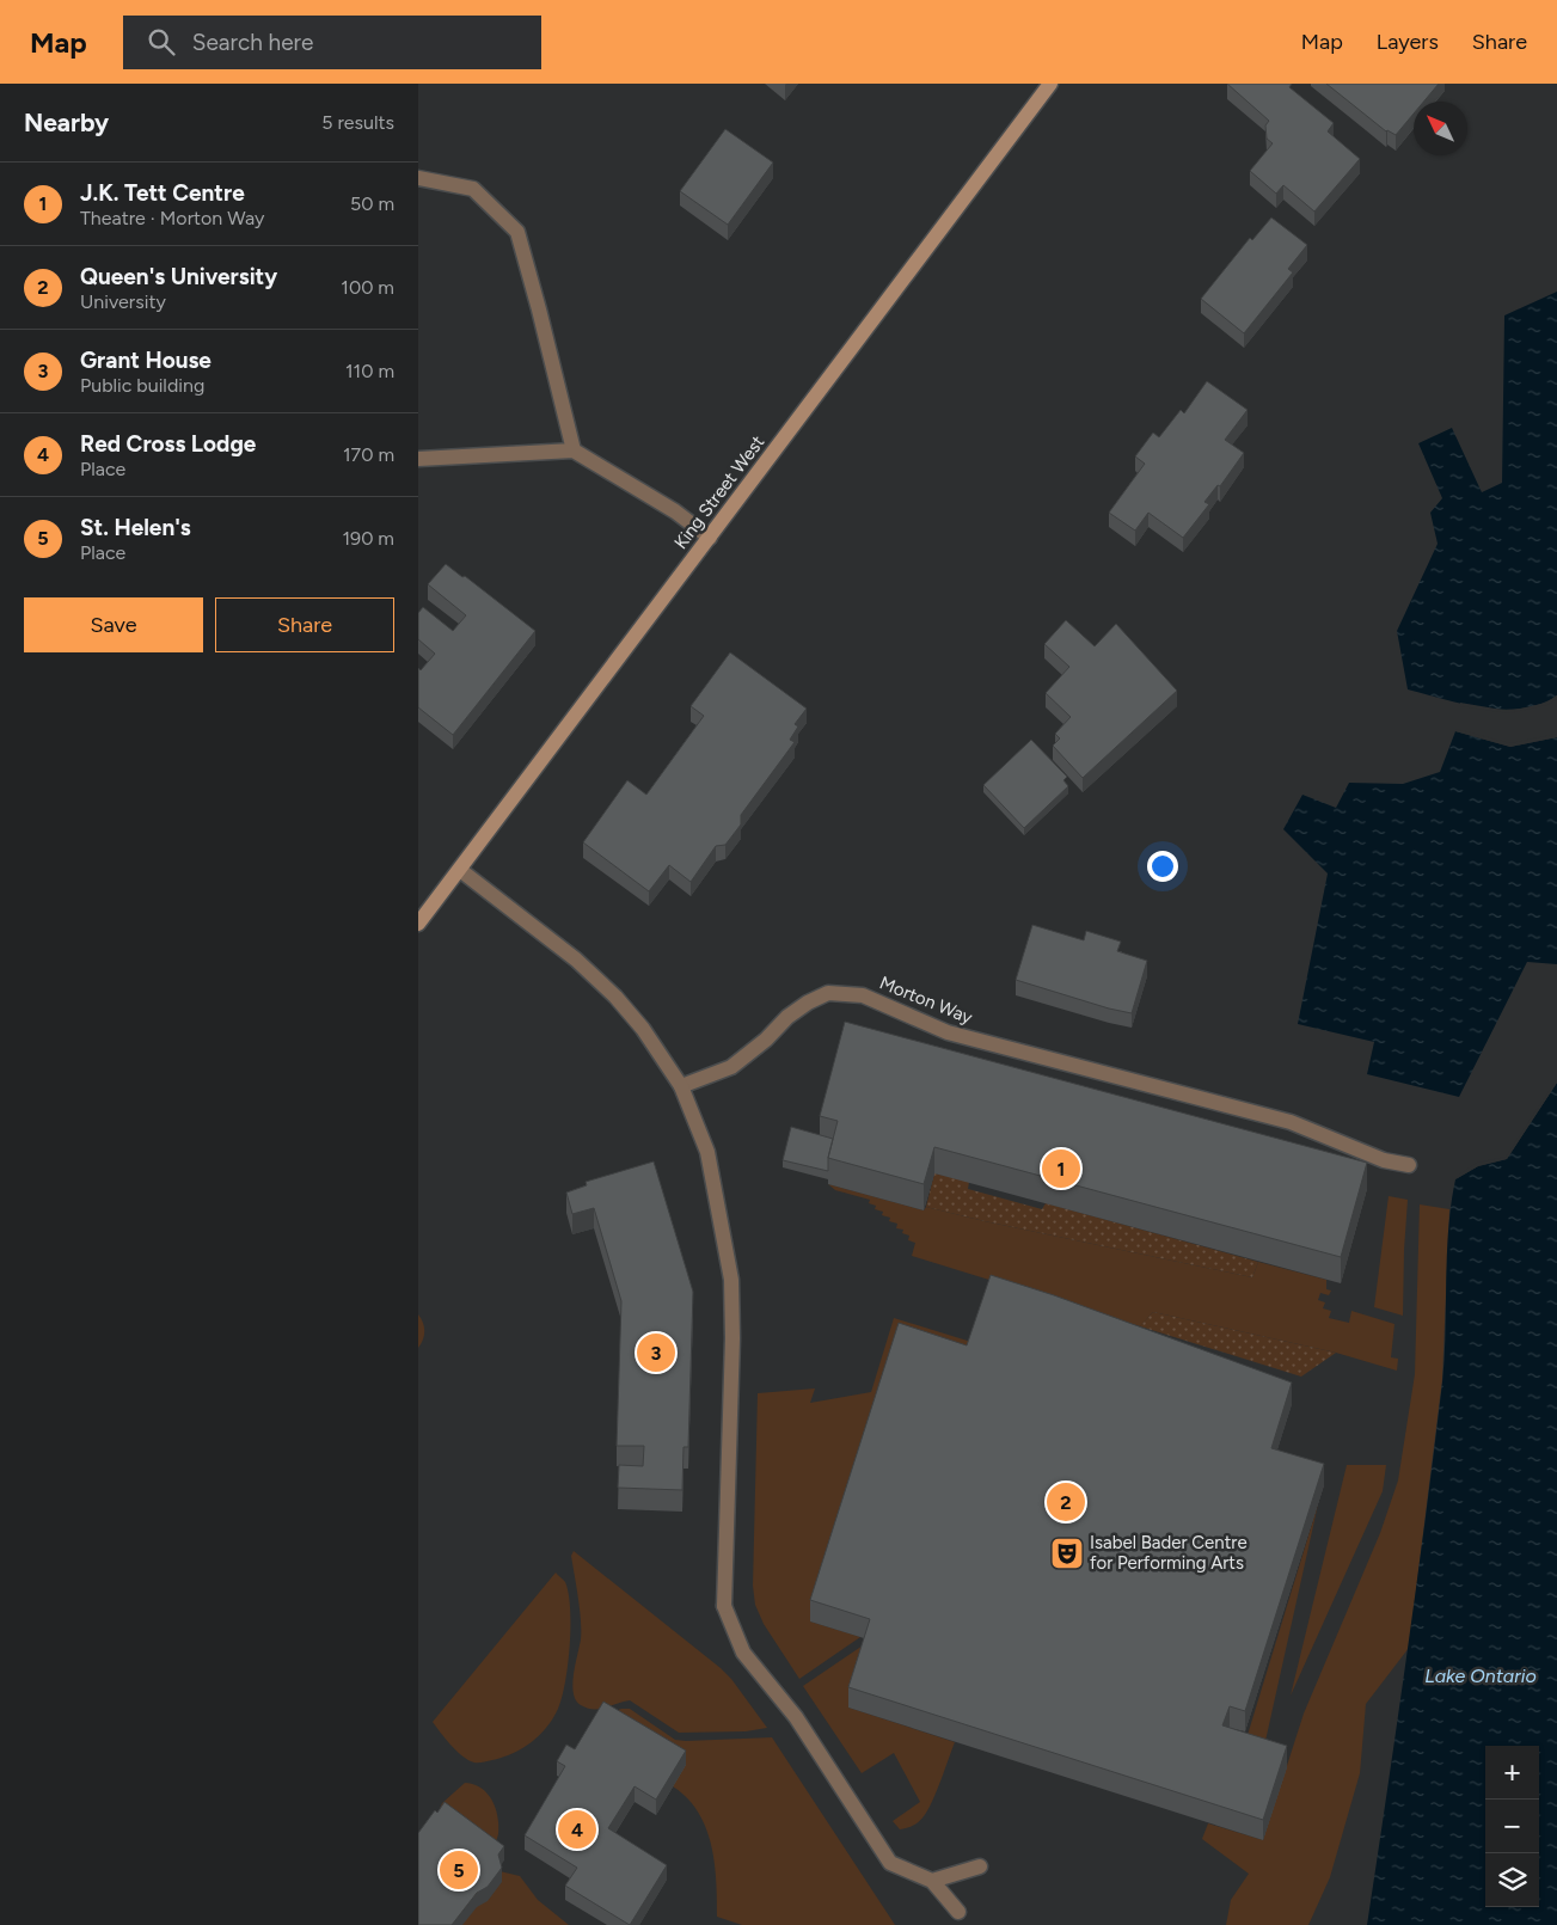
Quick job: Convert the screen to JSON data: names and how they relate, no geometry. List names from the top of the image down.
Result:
{
  "streets": {
    "main road": ["King Street West"],
    "street": ["Morton Way"]
  },
  "water": ["Lake Ontario"],
  "places": {
    "theatre": ["Isabel Bader Centre for Performing Arts"]
  },
  "north": "top left",
  "page": {
    "header": "Map",
    "search": "Search here",
    "nav": ["Map", "Layers", "Share"],
    "heading": ["Nearby", "5 results"],
    "list": [
      {
        "mark": "1",
        "name": "J.K. Tett Centre",
        "note": "Theatre · Morton Way",
        "value": "50 m"
      },
      {
        "mark": "2",
        "name": "Queen's University",
        "note": "University",
        "value": "100 m"
      },
      {
        "mark": "3",
        "name": "Grant House",
        "note": "Public building",
        "value": "110 m"
      },
      {
        "mark": "4",
        "name": "Red Cross Lodge",
        "note": "Place",
        "value": "170 m"
      },
      {
        "mark": "5",
        "name": "St. Helen's",
        "note": "Place",
        "value": "190 m"
      }
    ],
    "buttons": ["Save", "Share"],
    "pins": [
      "1",
      "3",
      "2",
      "4",
      "5"
    ],
    "map_buttons": ["+", "−"]
  }
}
